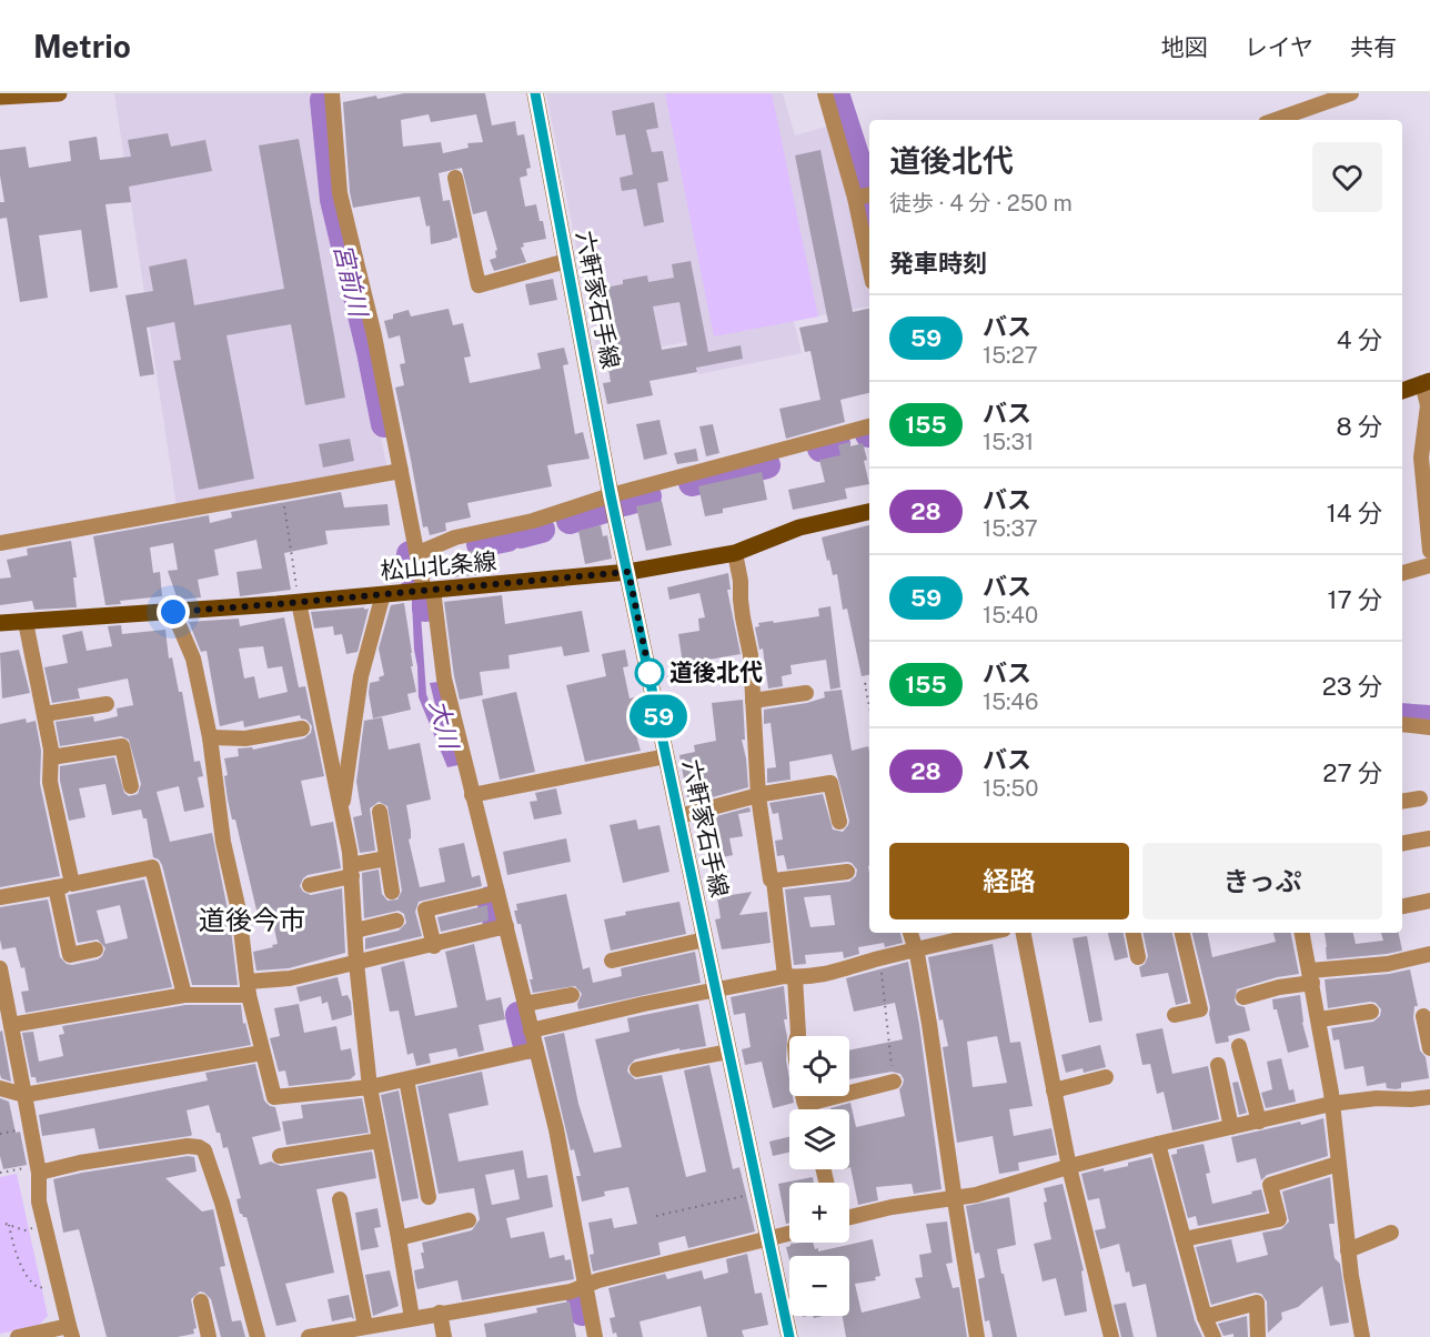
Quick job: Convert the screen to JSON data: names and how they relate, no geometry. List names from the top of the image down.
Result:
{
  "streets": {
    "main road": ["六軒家石手線", "松山北条線"]
  },
  "crossings": [
    ["六軒家石手線", "松山北条線"]
  ],
  "districts": ["道後今市"],
  "water": ["宮前川", "大川"],
  "places": ["道後北代"],
  "lines": ["bus line 59"],
  "page": {
    "header": "Metrio",
    "nav": ["地図", "レイヤ", "共有"],
    "on_map": "59",
    "heading": [
      ["道後北代", "徒歩 · 4 分 · 250 m"],
      "発車時刻"
    ],
    "list": [
      {
        "mark": "59",
        "name": "バス",
        "note": "15:27",
        "value": "4 分"
      },
      {
        "mark": "155",
        "name": "バス",
        "note": "15:31",
        "value": "8 分"
      },
      {
        "mark": "28",
        "name": "バス",
        "note": "15:37",
        "value": "14 分"
      },
      {
        "mark": "59",
        "name": "バス",
        "note": "15:40",
        "value": "17 分"
      },
      {
        "mark": "155",
        "name": "バス",
        "note": "15:46",
        "value": "23 分"
      },
      {
        "mark": "28",
        "name": "バス",
        "note": "15:50",
        "value": "27 分"
      }
    ],
    "buttons": ["経路", "きっぷ"],
    "map_buttons": ["+", "−"]
  }
}
